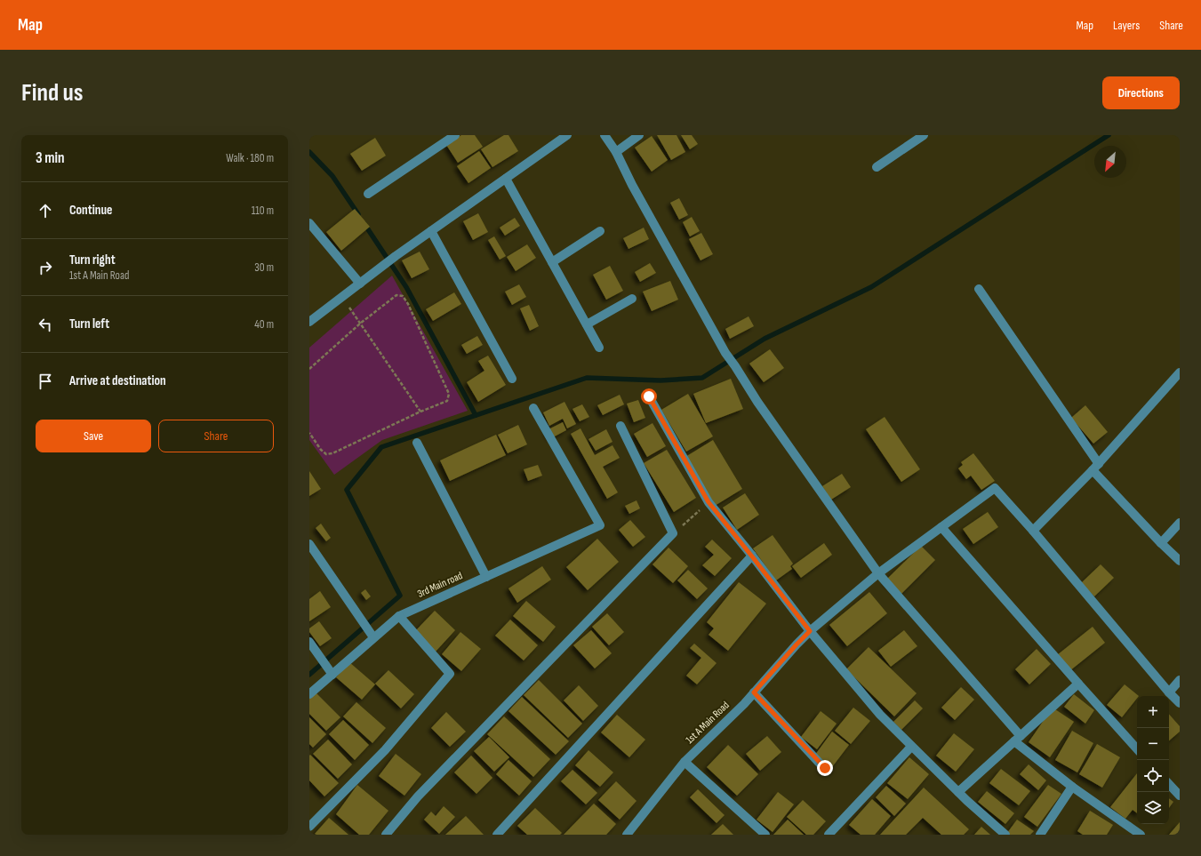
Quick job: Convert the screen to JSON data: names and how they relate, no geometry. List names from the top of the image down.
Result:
{
  "streets": {
    "street": ["3rd Main road", "1st A Main Road"]
  },
  "north": "bottom left",
  "page": {
    "header": "Map",
    "nav": ["Map", "Layers", "Share"],
    "buttons": [
      "Directions",
      ["Save", "Share"]
    ],
    "title": "Find us",
    "heading": ["3 min", "Walk · 180 m"],
    "list": [
      ["Continue", "110 m"],
      ["Turn right", "1st A Main Road", "30 m"],
      ["Turn left", "40 m"],
      "Arrive at destination"
    ],
    "map_buttons": ["+", "−"]
  }
}
